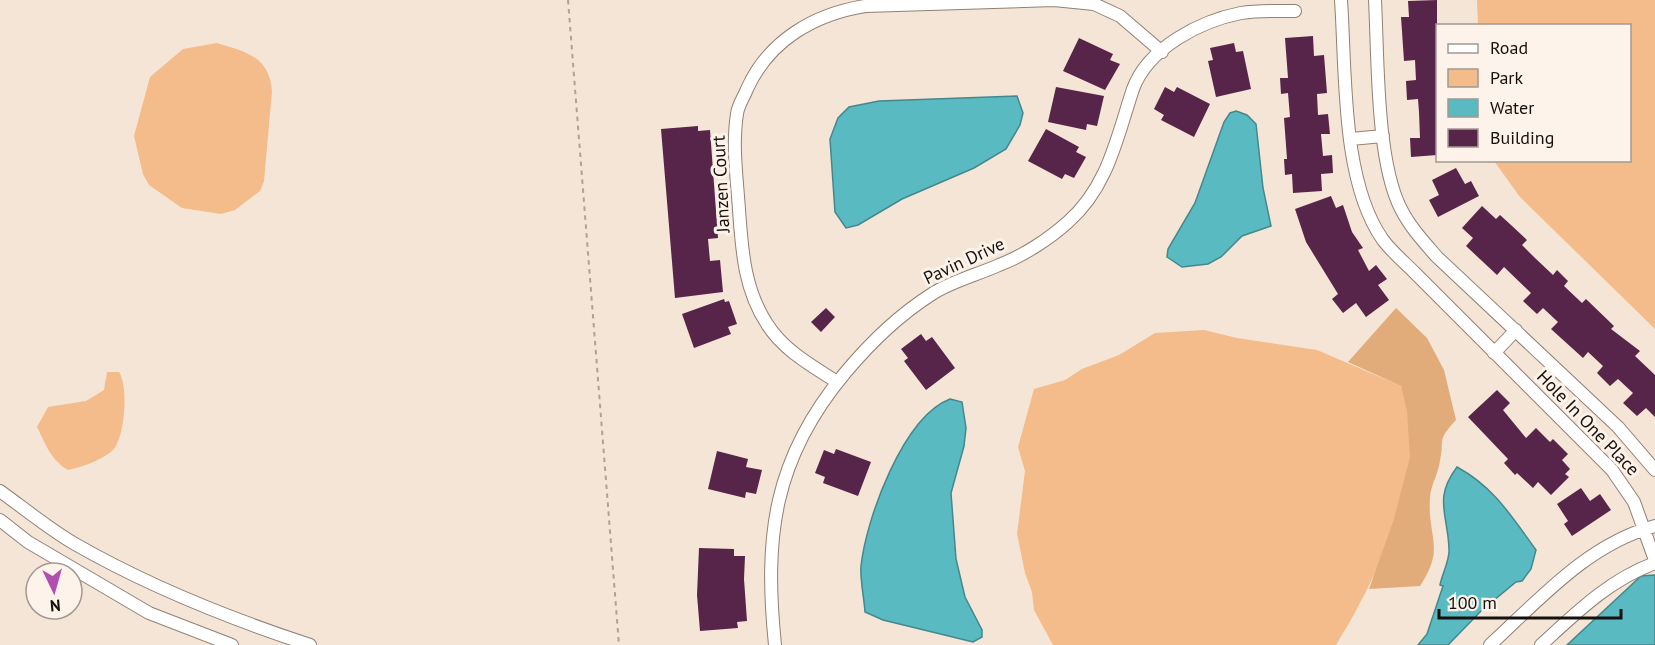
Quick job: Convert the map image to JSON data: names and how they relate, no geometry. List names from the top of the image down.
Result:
{
  "streets": {
    "street": ["Janzen Court", "Pavin Drive", "Hole In One Place"]
  },
  "crossings": [
    ["Janzen Court", "Pavin Drive"]
  ],
  "legend": [
    "Road",
    "Park",
    "Water",
    "Building"
  ],
  "scale_bar": "100 m",
  "north": "bottom"
}
